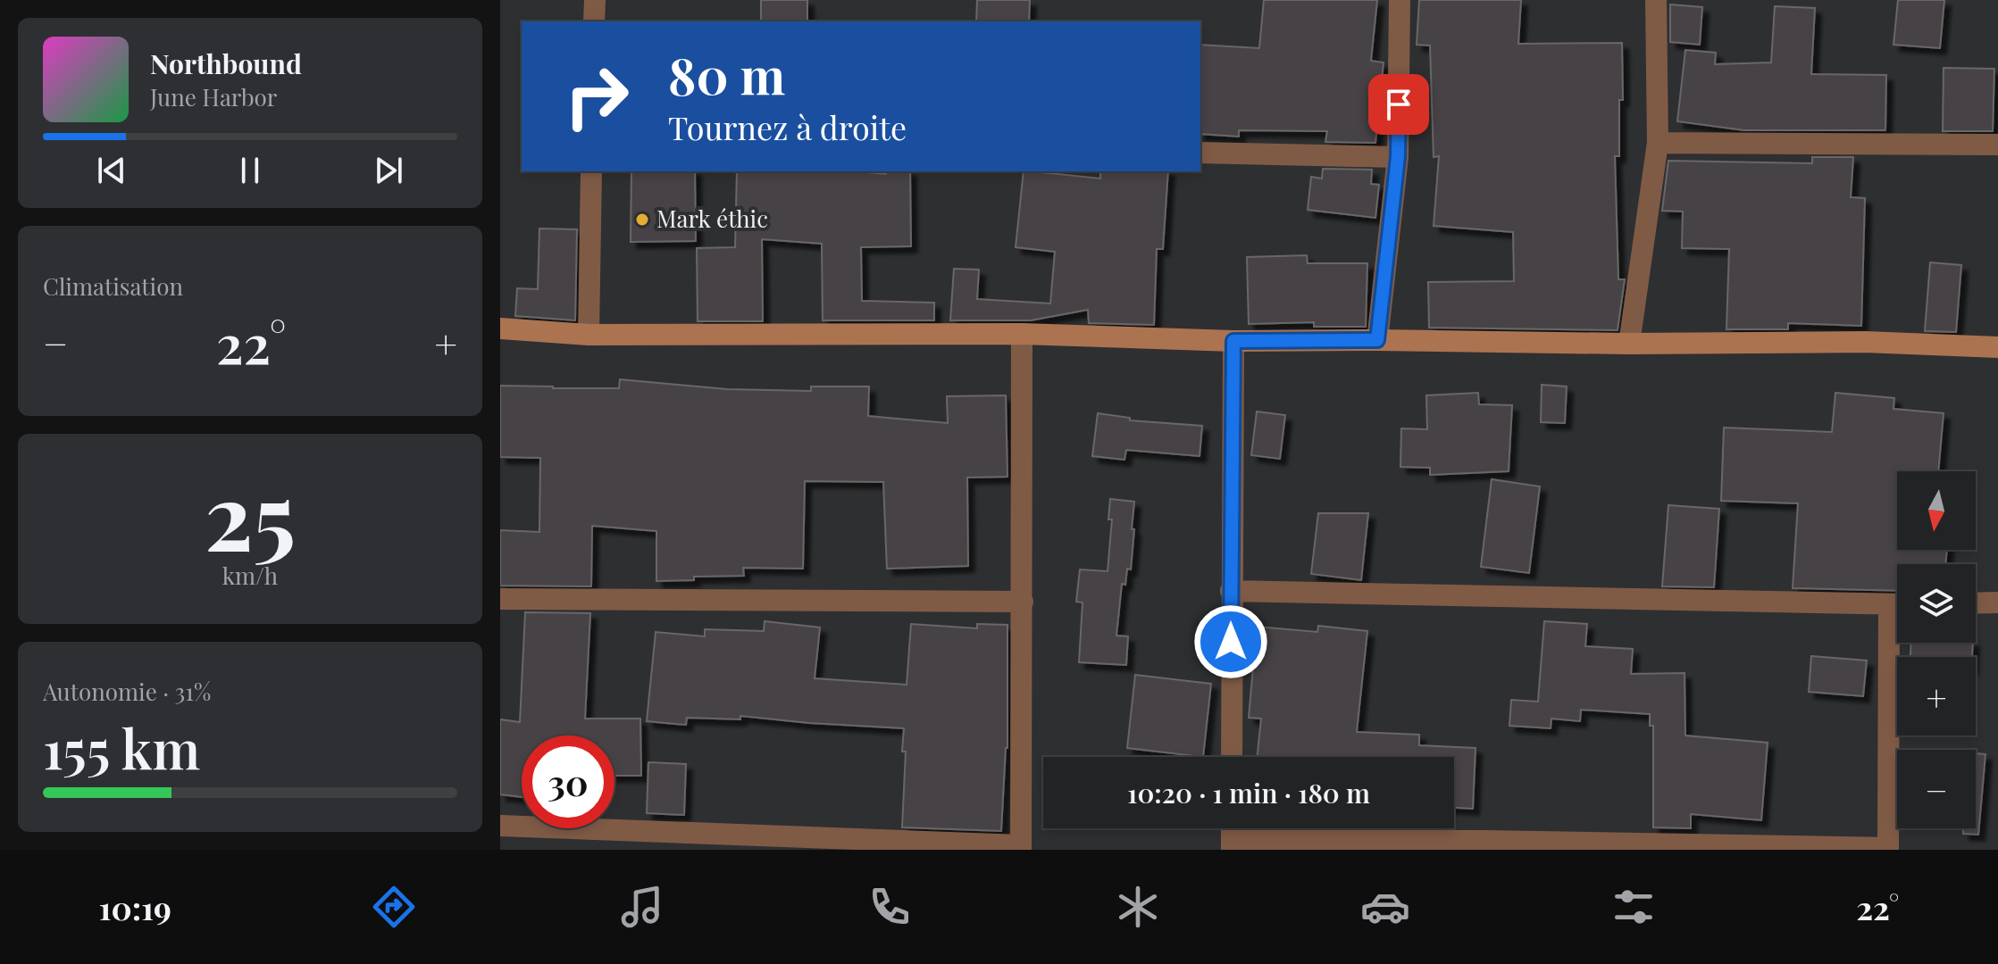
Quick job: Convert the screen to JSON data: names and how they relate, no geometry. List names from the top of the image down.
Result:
{
  "places": ["Mark éthic"],
  "north": "bottom",
  "page": {
    "turn": ["80 m", "Tournez à droite"],
    "song": ["Northbound", "June Harbor"],
    "tile": [
      "Climatisation",
      ["25", "km/h"],
      ["Autonomie · 31%", "155 km"]
    ],
    "heat": ["−", "22°", "+"],
    "map_buttons": ["+", "−"],
    "limit": "30",
    "trip": "10:20 · 1 min · 180 m",
    "tabs": ["10:19", "22°"]
  }
}
